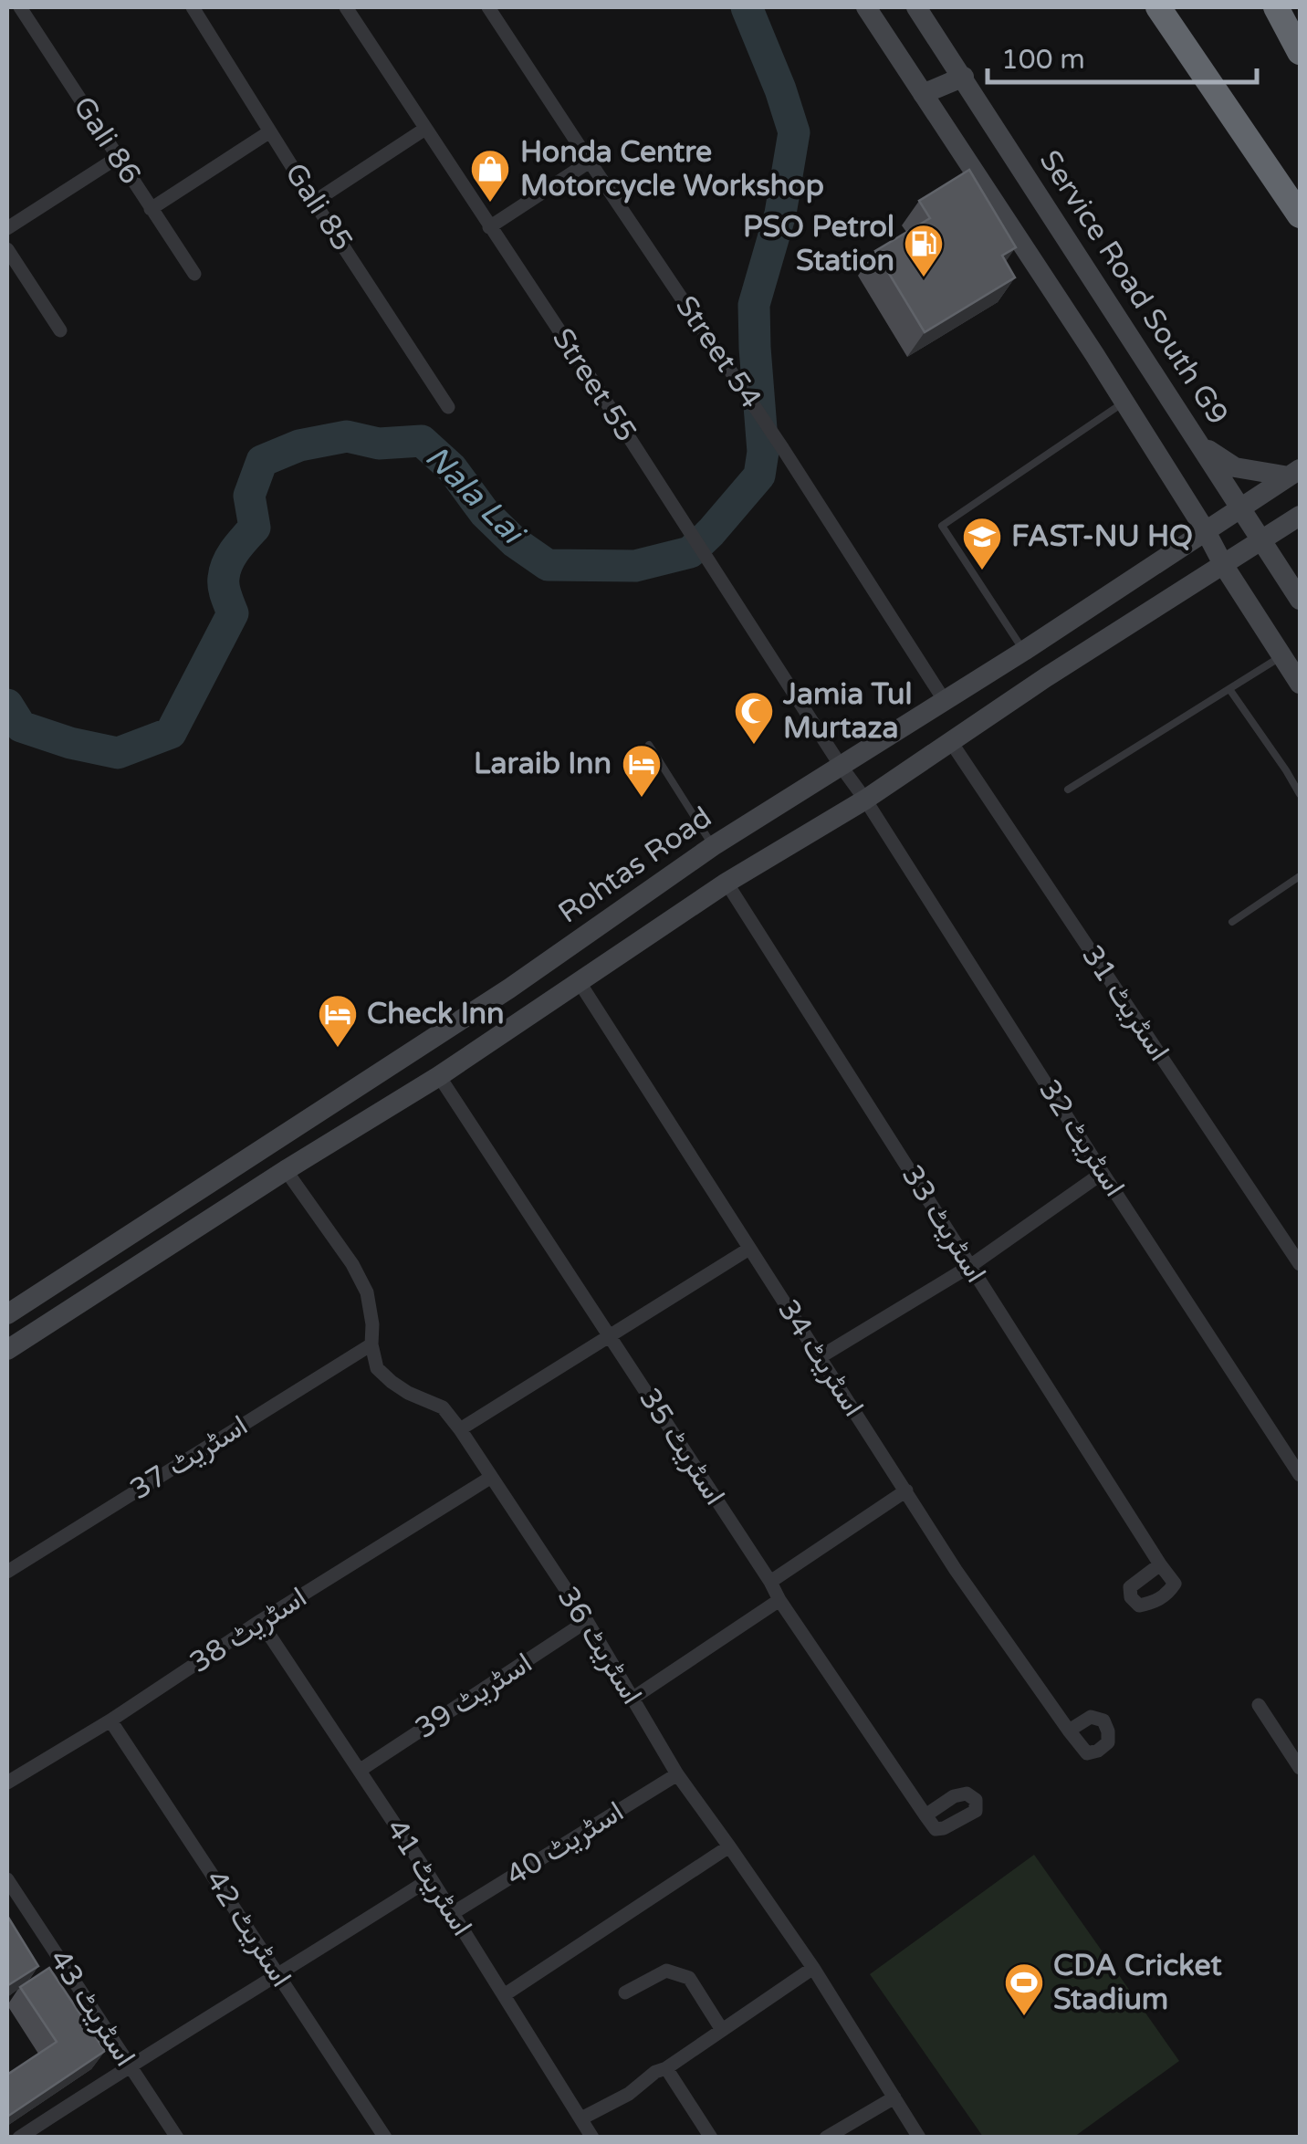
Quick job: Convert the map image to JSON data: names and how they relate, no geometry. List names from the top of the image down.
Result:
{
  "streets": {
    "main road": ["Service Road South G9", "Rohtas Road"],
    "street": [
      "Gali 86",
      "Gali 85",
      "Street 54",
      "Street 55",
      "اسٹریٹ 31",
      "اسٹریٹ 32",
      "اسٹریٹ 33",
      "اسٹریٹ 34",
      "اسٹریٹ 35",
      "اسٹریٹ 37",
      "اسٹریٹ 38",
      "اسٹریٹ 36",
      "اسٹریٹ 39",
      "اسٹریٹ 40",
      "اسٹریٹ 41",
      "اسٹریٹ 42",
      "اسٹریٹ 43"
    ]
  },
  "crossings": [
    ["Service Road South G9", "Rohtas Road"],
    ["Street 54", "Rohtas Road"],
    ["Street 55", "Rohtas Road"],
    ["Street 55", "اسٹریٹ 32"],
    ["Rohtas Road", "اسٹریٹ 32"],
    ["اسٹریٹ 37", "اسٹریٹ 36"],
    ["اسٹریٹ 38", "اسٹریٹ 36"],
    ["اسٹریٹ 38", "اسٹریٹ 41"],
    ["اسٹریٹ 38", "اسٹریٹ 42"],
    ["اسٹریٹ 36", "اسٹریٹ 39"],
    ["اسٹریٹ 36", "اسٹریٹ 40"],
    ["اسٹریٹ 39", "اسٹریٹ 41"],
    ["اسٹریٹ 40", "اسٹریٹ 41"]
  ],
  "water": ["Nala Lai"],
  "places": {
    "shop": ["Honda Centre Motorcycle Workshop"],
    "fuel station": ["PSO Petrol Station"],
    "school or university": ["FAST-NU HQ"],
    "mosque": ["Jamia Tul Murtaza"],
    "hotel": ["Laraib Inn", "Check Inn"],
    "sports": ["CDA Cricket Stadium"]
  },
  "scale_bar": "100 m"
}
